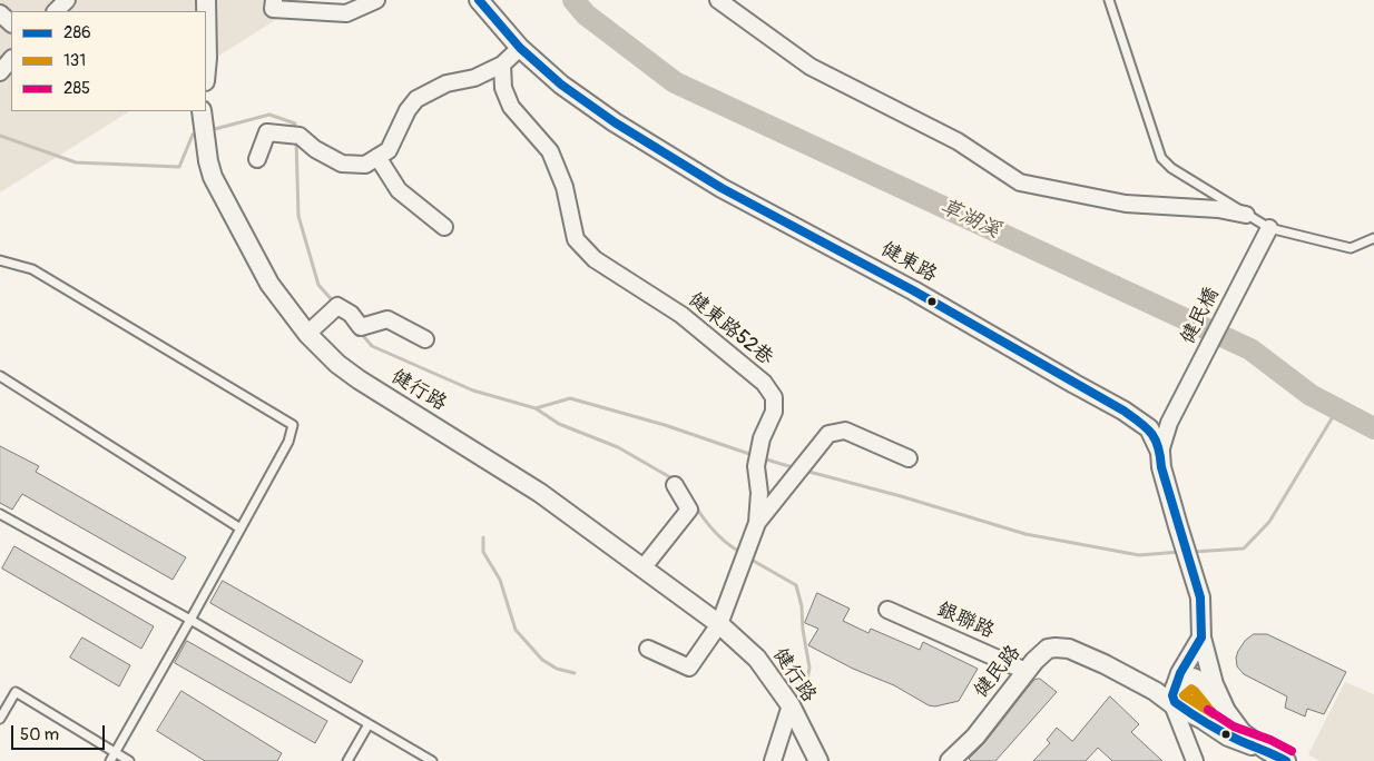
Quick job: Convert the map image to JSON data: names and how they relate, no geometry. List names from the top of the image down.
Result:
{
  "streets": {
    "street": [
      "健東路",
      "健民橋",
      "健東路52巷",
      "健行路",
      "銀聯路",
      "健民路"
    ]
  },
  "crossings": [
    ["健東路", "健民橋"],
    ["健東路", "健民路"],
    ["銀聯路", "健民路"]
  ],
  "water": ["草湖溪"],
  "lines": ["transit line 286", "transit line 131", "transit line 285"],
  "legend": ["286", "131", "285"],
  "scale_bar": "50 m"
}
